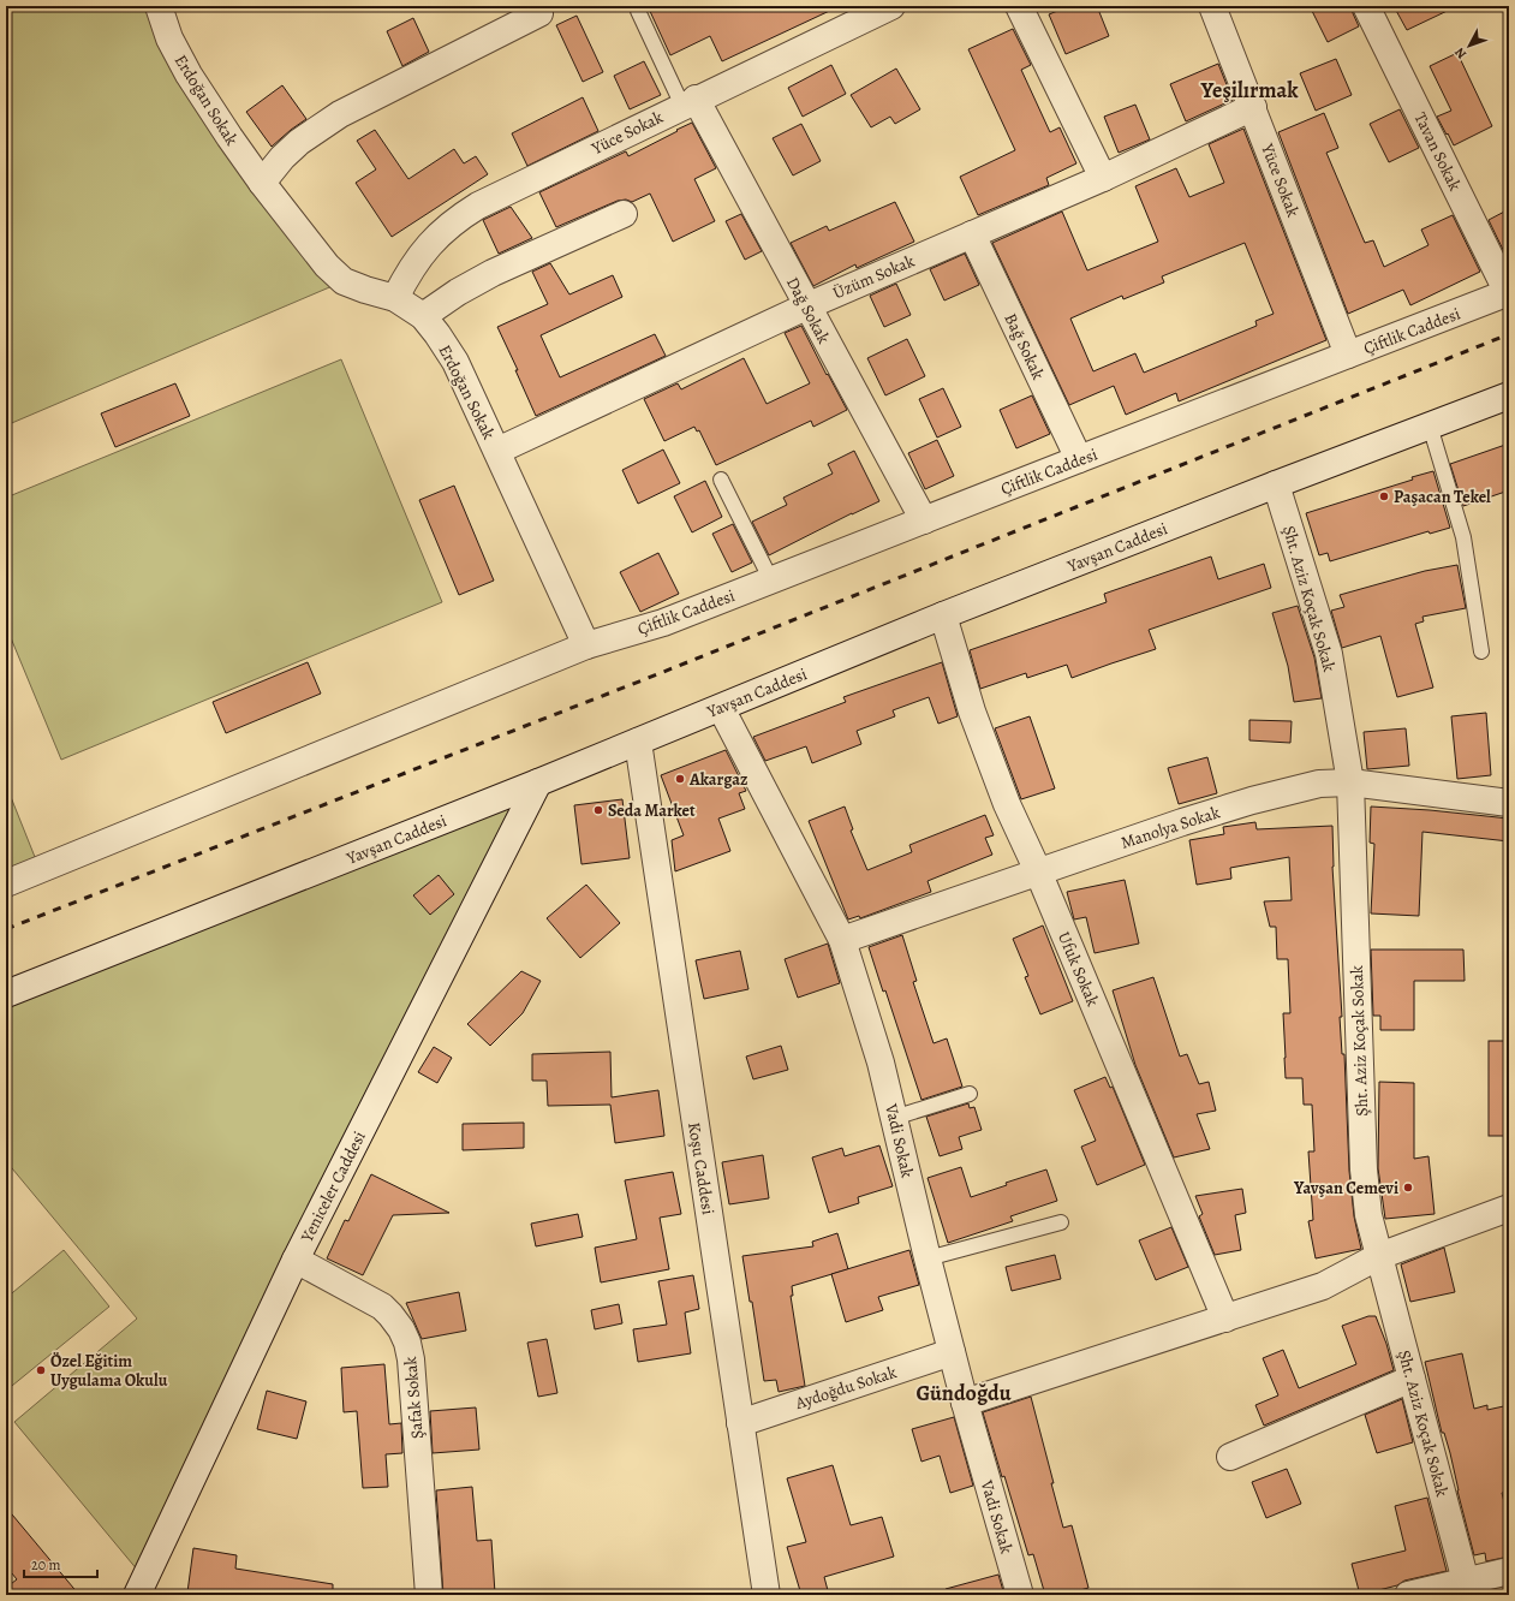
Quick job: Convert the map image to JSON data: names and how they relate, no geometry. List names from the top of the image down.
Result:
{
  "streets": {
    "street": [
      "Erdoğan Sokak",
      "Yüce Sokak",
      "Tavan Sokak",
      "Üzüm Sokak",
      "Dağ Sokak",
      "Çiftlik Caddesi",
      "Bağ Sokak",
      "Yavşan Caddesi",
      "Şht. Aziz Koçak Sokak",
      "Manolya Sokak",
      "Ufuk Sokak",
      "Vadi Sokak",
      "Koşu Caddesi",
      "Yeniceler Caddesi",
      "Aydoğdu Sokak",
      "Şafak Sokak"
    ]
  },
  "crossings": [
    ["Erdoğan Sokak", "Yüce Sokak"],
    ["Erdoğan Sokak", "Üzüm Sokak"],
    ["Erdoğan Sokak", "Çiftlik Caddesi"],
    ["Yüce Sokak", "Üzüm Sokak"],
    ["Yüce Sokak", "Dağ Sokak"],
    ["Yüce Sokak", "Çiftlik Caddesi"],
    ["Tavan Sokak", "Çiftlik Caddesi"],
    ["Üzüm Sokak", "Dağ Sokak"],
    ["Üzüm Sokak", "Bağ Sokak"],
    ["Dağ Sokak", "Çiftlik Caddesi"],
    ["Çiftlik Caddesi", "Bağ Sokak"],
    ["Yavşan Caddesi", "Şht. Aziz Koçak Sokak"],
    ["Yavşan Caddesi", "Ufuk Sokak"],
    ["Yavşan Caddesi", "Vadi Sokak"],
    ["Yavşan Caddesi", "Koşu Caddesi"],
    ["Yavşan Caddesi", "Yeniceler Caddesi"],
    ["Şht. Aziz Koçak Sokak", "Manolya Sokak"],
    ["Manolya Sokak", "Ufuk Sokak"],
    ["Manolya Sokak", "Vadi Sokak"],
    ["Vadi Sokak", "Aydoğdu Sokak"],
    ["Koşu Caddesi", "Aydoğdu Sokak"],
    ["Yeniceler Caddesi", "Şafak Sokak"]
  ],
  "districts": ["Yeşilırmak", "Gündoğdu"],
  "places": [
    "Paşacan Tekel",
    "Akargaz",
    "Seda Market",
    "Yavşan Cemevi",
    "Özel Eğitim Uygulama Okulu"
  ],
  "scale_bar": "20 m",
  "north": "bottom left"
}
